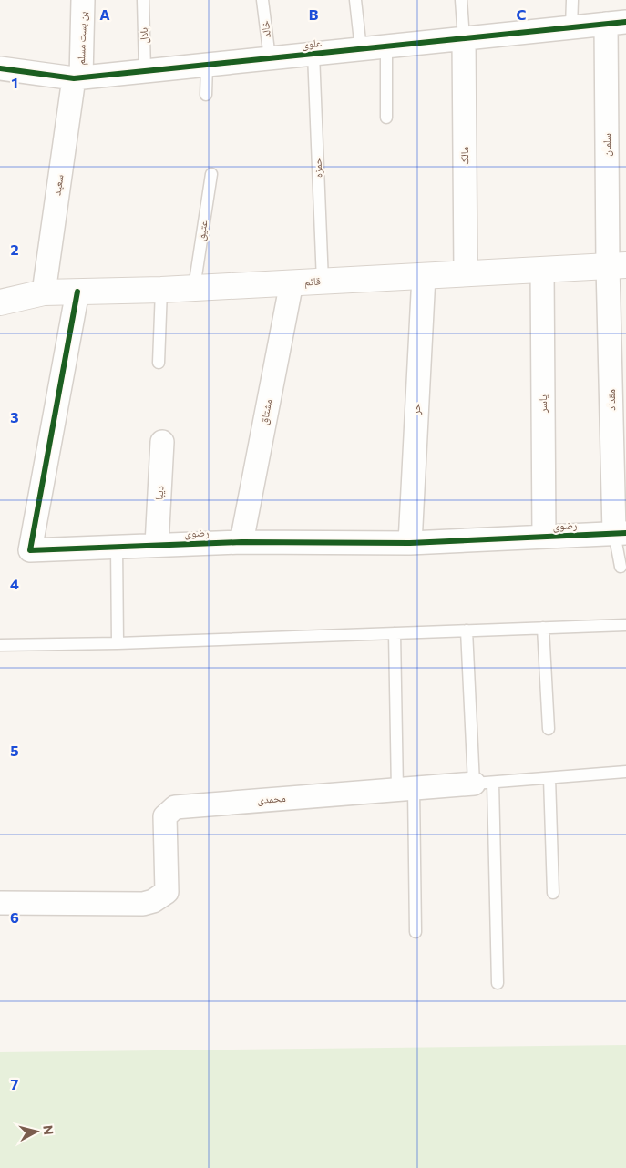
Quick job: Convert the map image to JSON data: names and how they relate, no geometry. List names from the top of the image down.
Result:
{
  "streets": {
    "street": [
      "بن بست مسلم",
      "علوی",
      "سلمان",
      "مالک",
      "سعید",
      "قائم",
      "مقداد",
      "یاسر",
      "حر",
      "مشتاق",
      "دیبا",
      "رضوی",
      "محمدی"
    ],
    "lane": [
      "خالد",
      "بلال",
      "حمزه",
      "عتیق"
    ]
  },
  "crossings": [
    ["خالد", "علوی"],
    ["بلال", "علوی"],
    ["بن بست مسلم", "علوی"],
    ["بن بست مسلم", "سعید"],
    ["علوی", "سلمان"],
    ["علوی", "مالک"],
    ["علوی", "حمزه"],
    ["علوی", "سعید"],
    ["سلمان", "قائم"],
    ["سلمان", "مقداد"],
    ["مالک", "قائم"],
    ["حمزه", "قائم"],
    ["سعید", "قائم"],
    ["عتیق", "قائم"],
    ["قائم", "مقداد"],
    ["قائم", "یاسر"],
    ["قائم", "حر"],
    ["قائم", "مشتاق"],
    ["قائم", "رضوی"],
    ["مقداد", "رضوی"],
    ["یاسر", "رضوی"],
    ["حر", "رضوی"],
    ["مشتاق", "رضوی"],
    ["دیبا", "رضوی"]
  ],
  "north": "right",
  "grid": {
    "columns": ["A", "B", "C"],
    "rows": [
      "1",
      "2",
      "3",
      "4",
      "5",
      "6",
      "7"
    ]
  }
}
